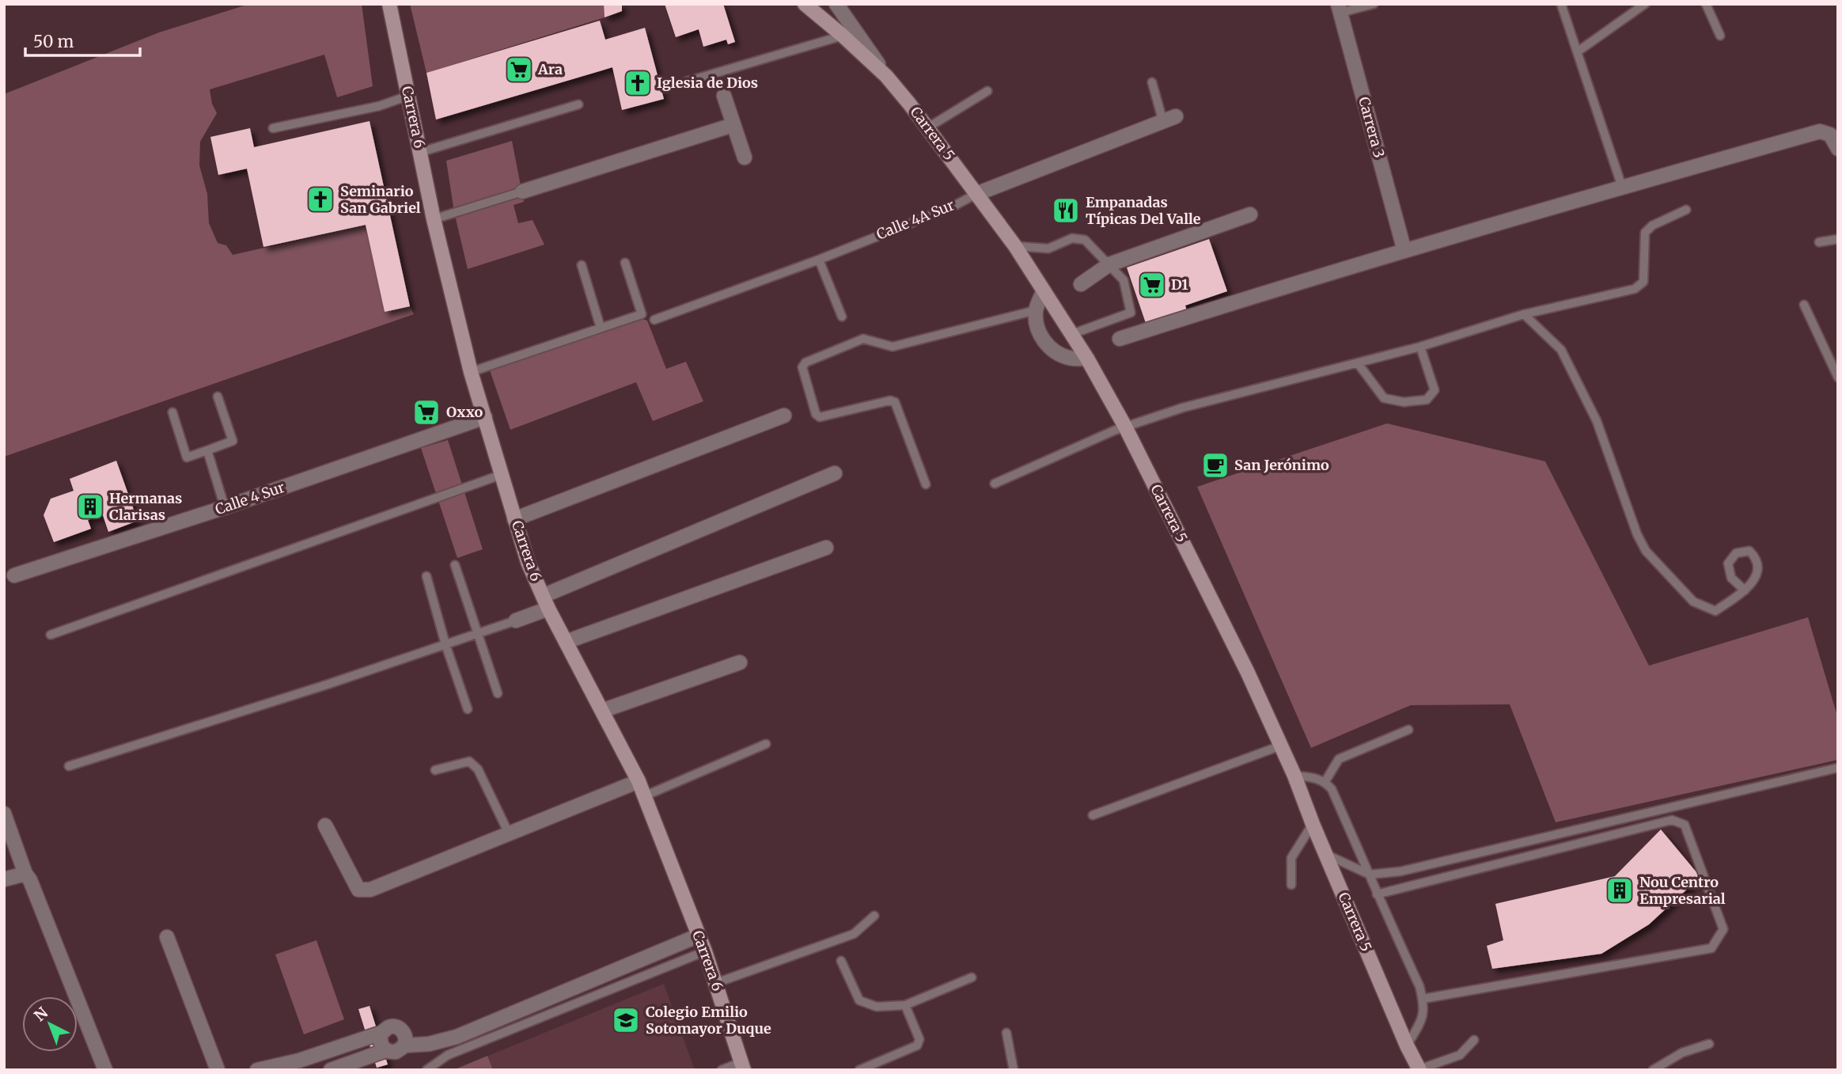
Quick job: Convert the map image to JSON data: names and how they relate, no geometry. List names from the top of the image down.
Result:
{
  "streets": {
    "main road": ["Carrera 6", "Carrera 5"],
    "street": ["Carrera 3", "Calle 4A Sur", "Calle 4 Sur"]
  },
  "crossings": [
    ["Carrera 6", "Calle 4 Sur"],
    ["Carrera 5", "Calle 4A Sur"]
  ],
  "places": {
    "supermarket": ["Ara", "D1", "Oxxo"],
    "church": ["Iglesia de Dios", "Seminario San Gabriel"],
    "restaurant": ["Empanadas Típicas Del Valle"],
    "cafe": ["San Jerónimo"],
    "building": ["Hermanas Clarisas", "Nou Centro Empresarial"],
    "school or university": ["Colegio Emilio Sotomayor Duque"]
  },
  "scale_bar": "50 m",
  "north": "top left"
}
